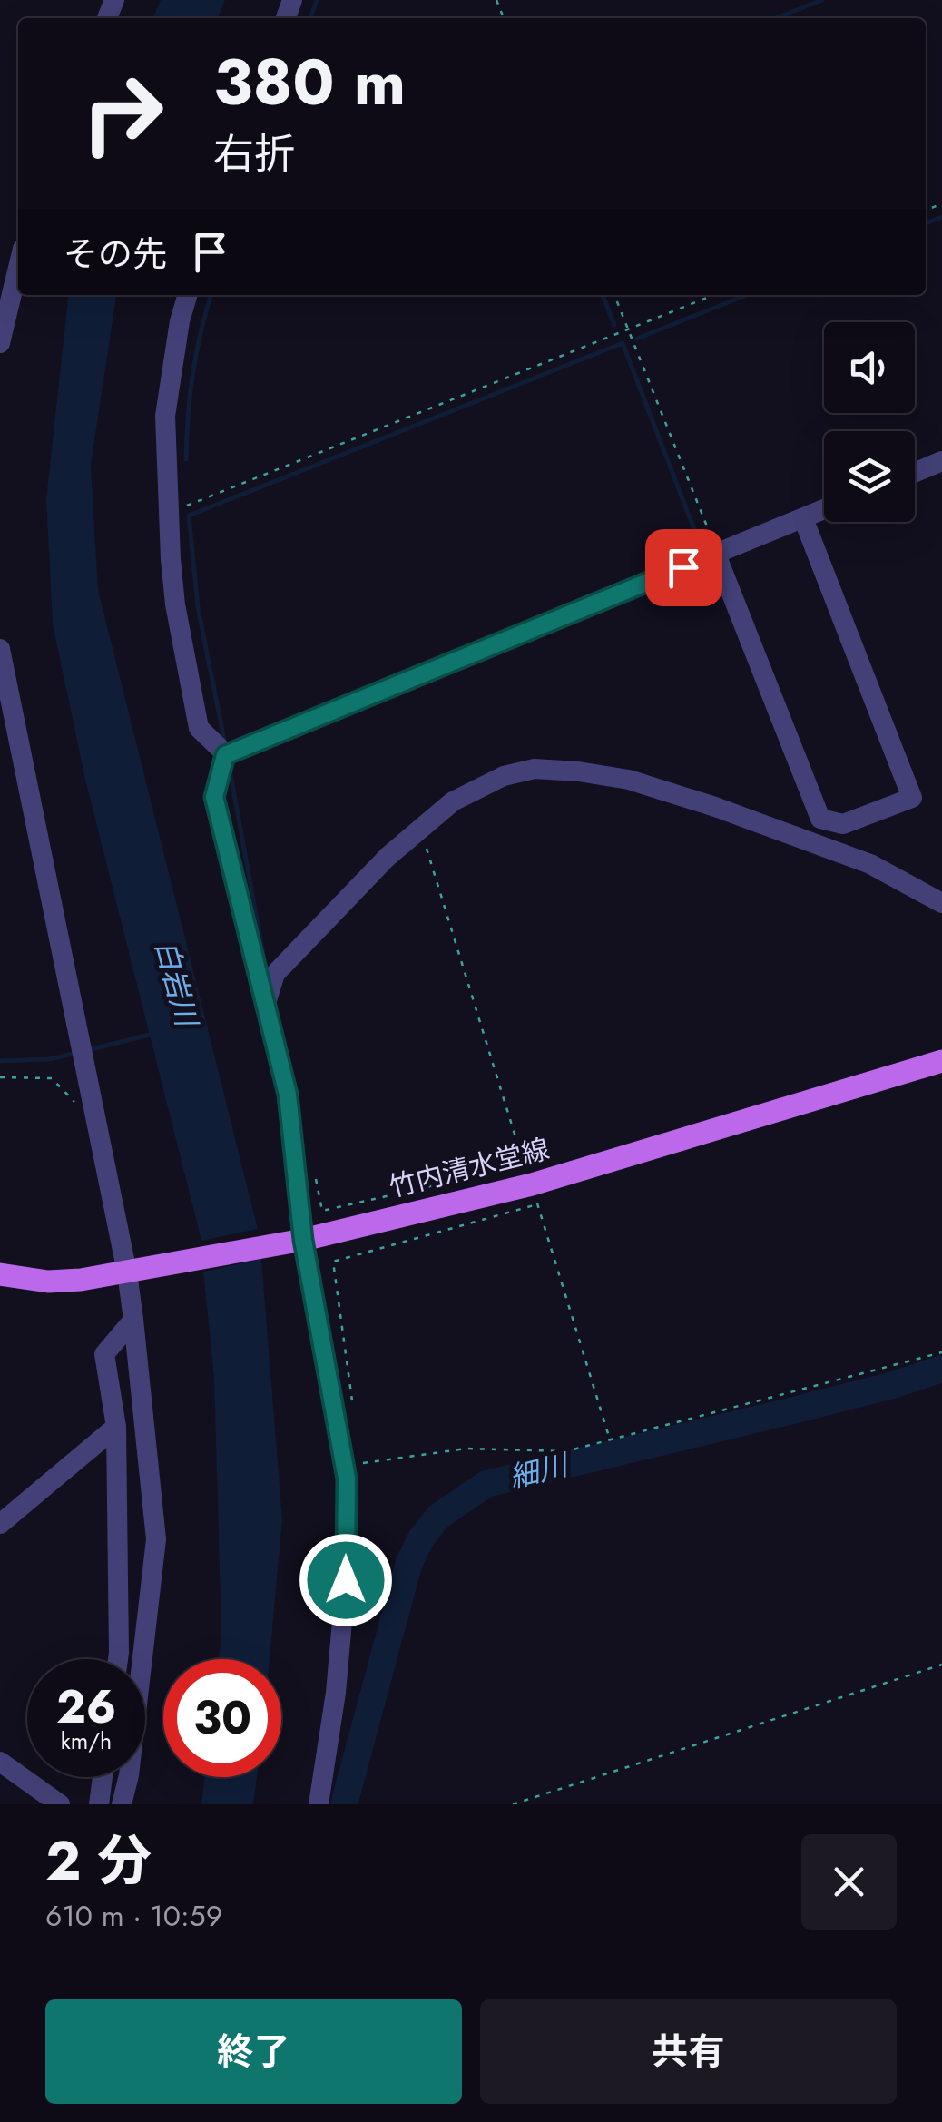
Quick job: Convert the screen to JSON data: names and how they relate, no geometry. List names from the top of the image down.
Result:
{
  "streets": {
    "main road": ["竹内清水堂線"]
  },
  "water": ["白岩川", "細川"],
  "page": {
    "turn": ["380 m", "右折"],
    "then": "その先",
    "speed": "26 km/h",
    "limit": "30",
    "heading": ["2 分", "610 m · 10:59"],
    "buttons": ["終了", "共有"]
  }
}
